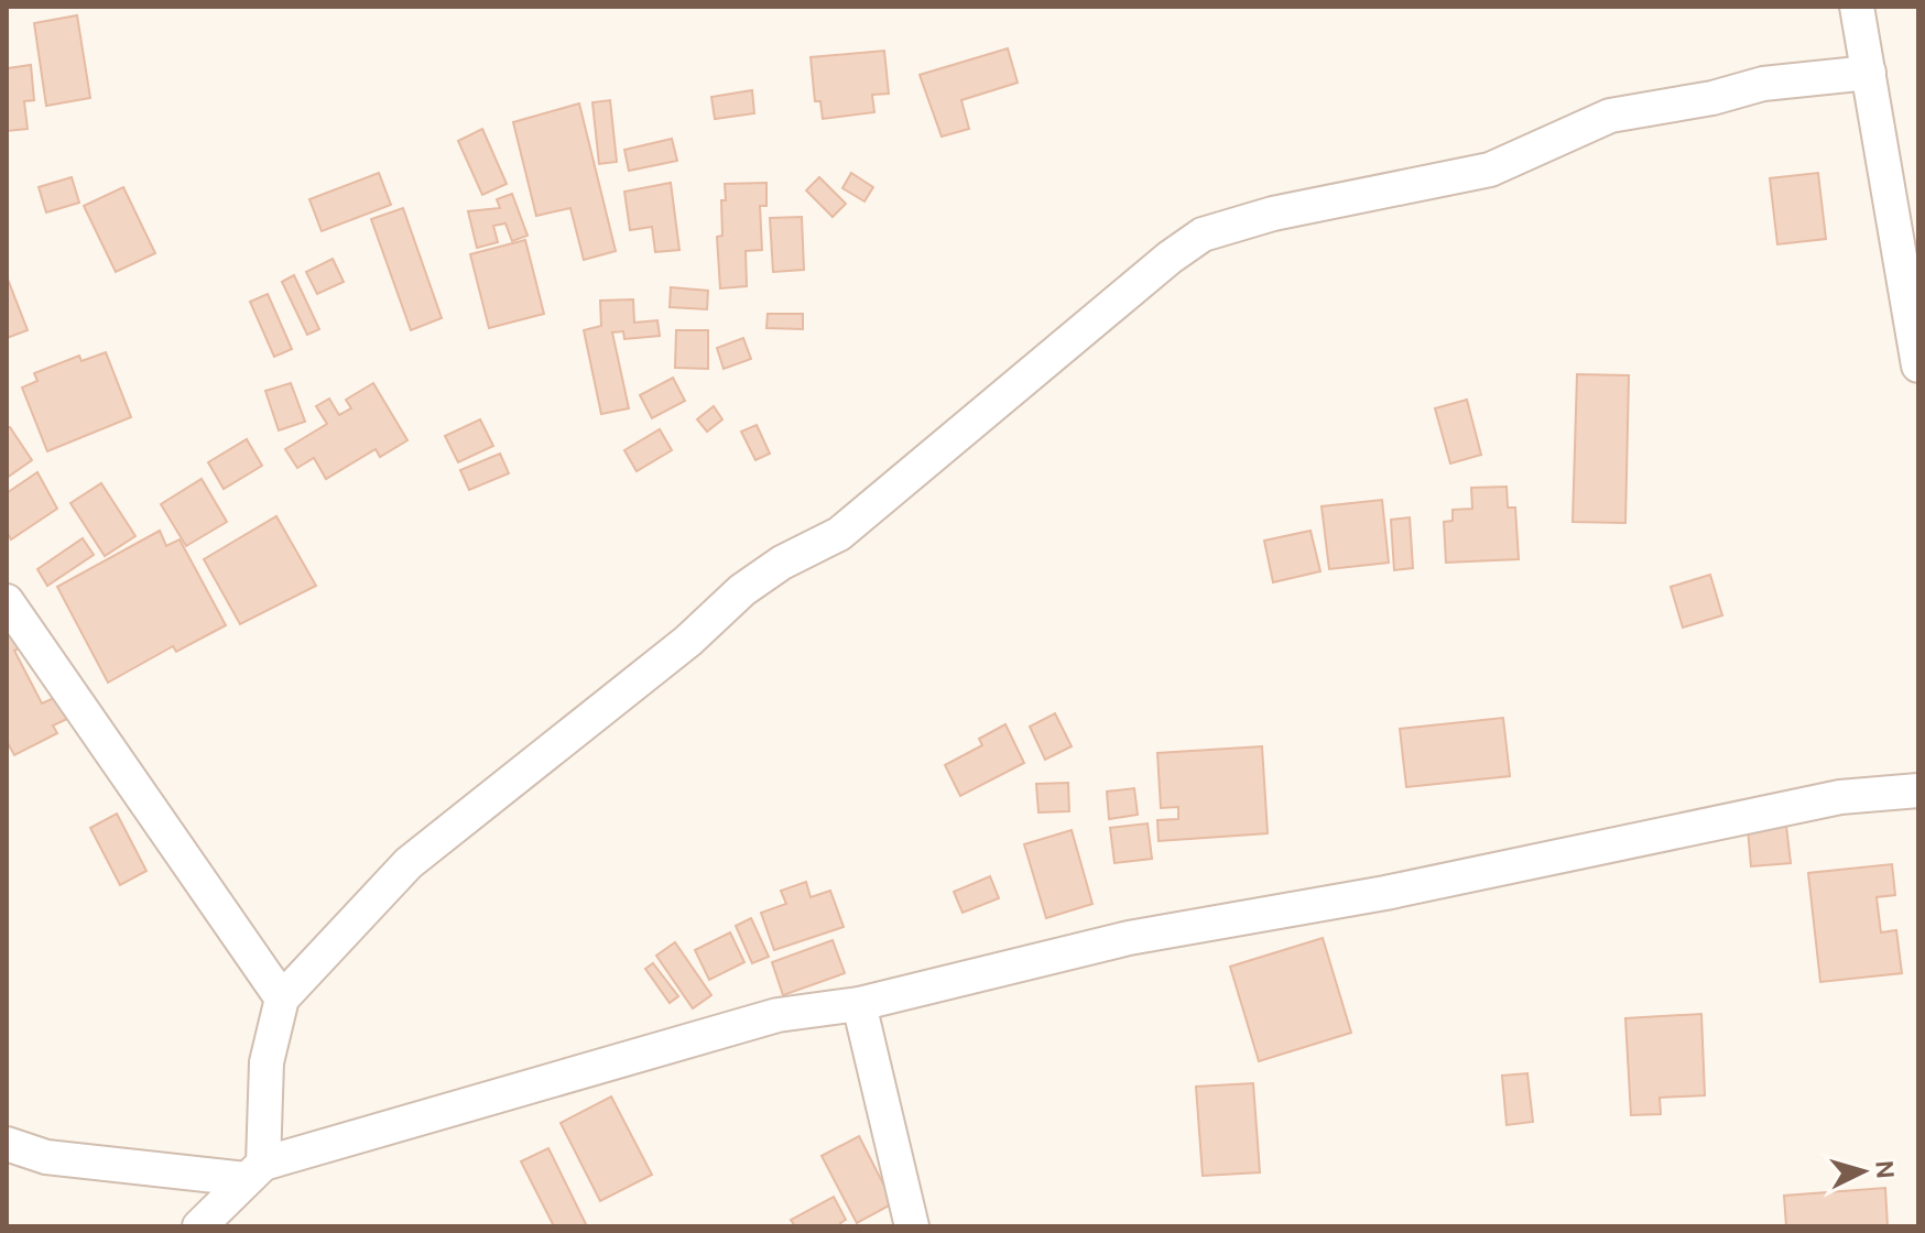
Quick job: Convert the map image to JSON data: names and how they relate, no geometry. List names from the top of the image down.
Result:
{
  "north": "right"
}
